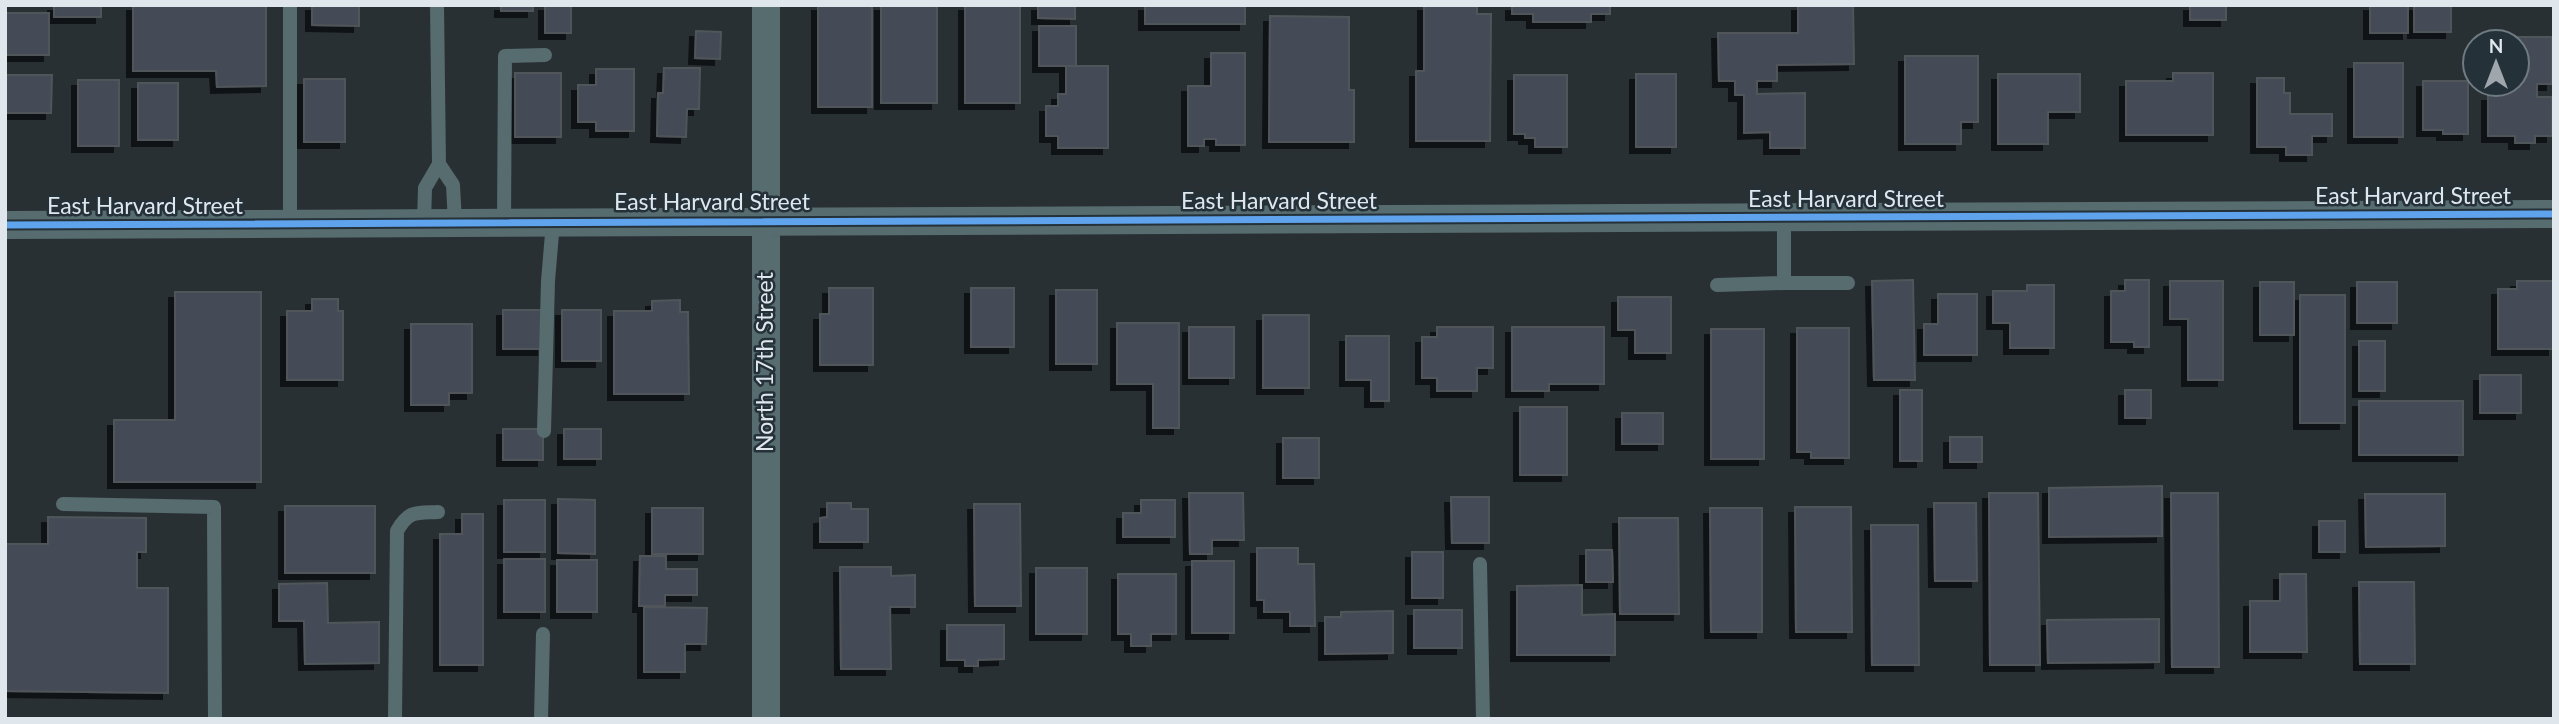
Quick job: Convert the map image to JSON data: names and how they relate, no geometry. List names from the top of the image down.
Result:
{
  "streets": {
    "street": ["East Harvard Street", "North 17th Street"]
  },
  "crossings": [
    ["East Harvard Street", "North 17th Street"]
  ],
  "north": "top"
}
